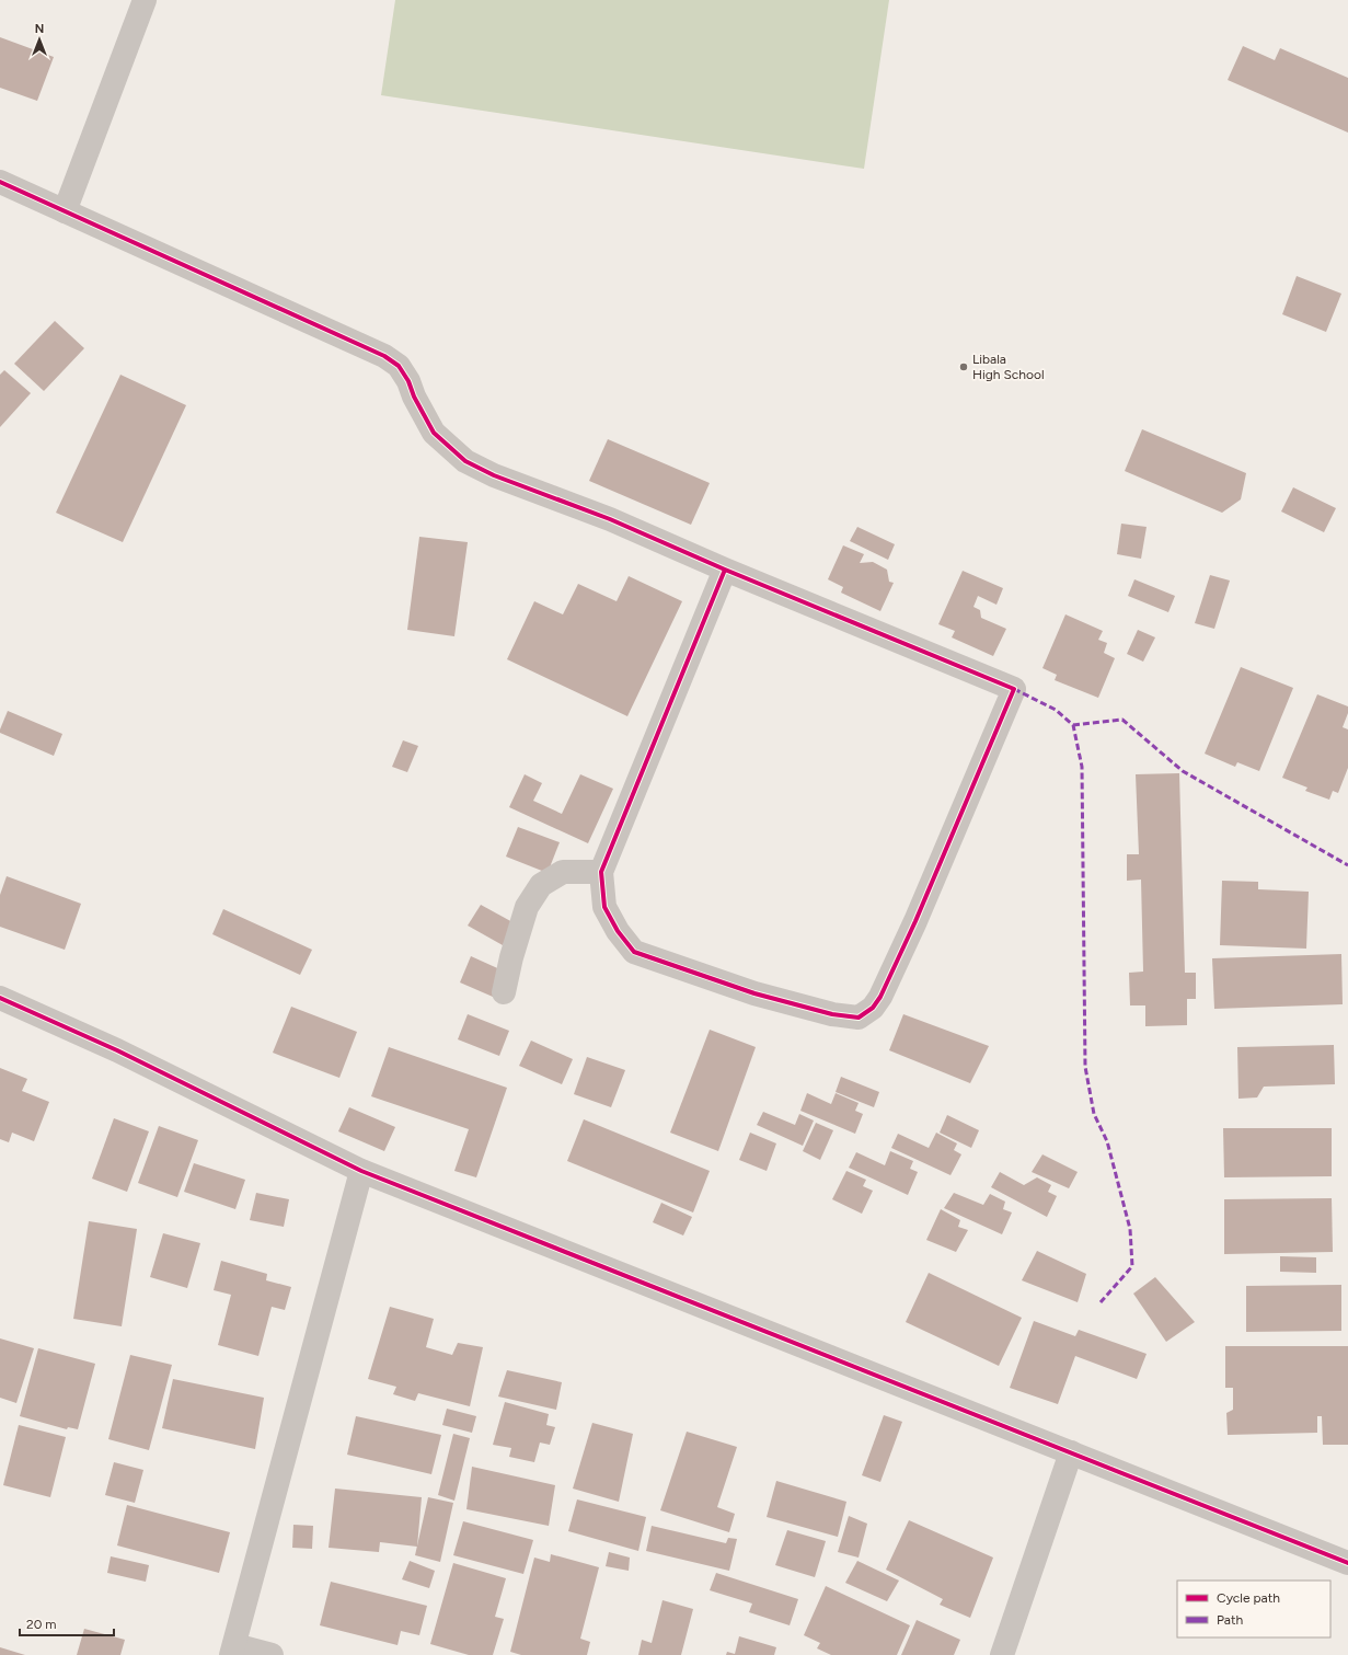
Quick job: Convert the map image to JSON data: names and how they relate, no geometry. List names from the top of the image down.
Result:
{
  "places": ["Libala High School"],
  "legend": ["Cycle path", "Path"],
  "scale_bar": "20 m",
  "north": "top"
}
